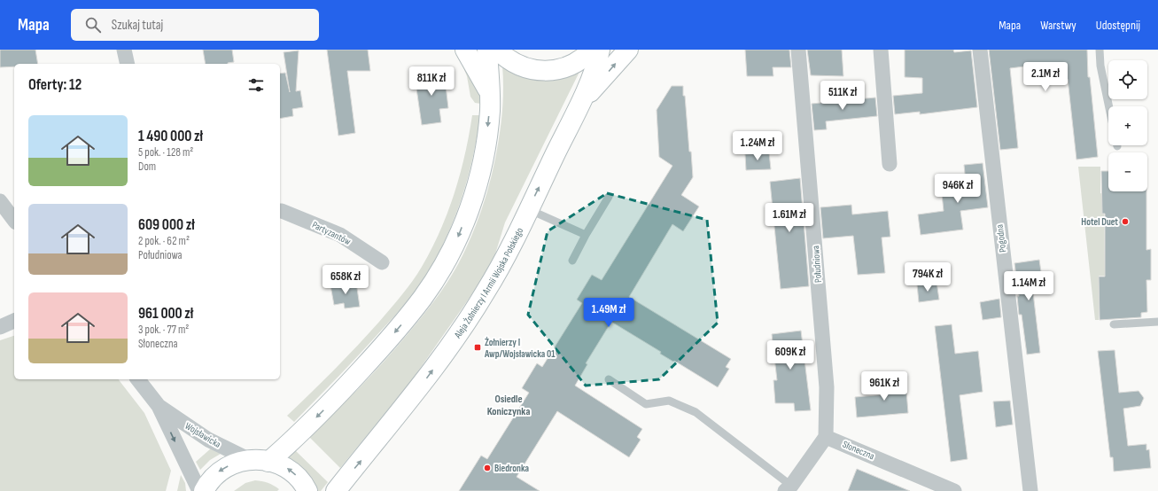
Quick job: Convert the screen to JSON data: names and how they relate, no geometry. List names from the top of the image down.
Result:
{
  "streets": {
    "main road": ["Aleja Żołnierzy I Armii Wojska Polskiego"],
    "street": [
      "Partyzantów",
      "Pogodna",
      "Południowa",
      "Wojsławicka",
      "Słoneczna"
    ]
  },
  "crossings": [
    ["Południowa", "Słoneczna"]
  ],
  "one_way": ["Wojsławicka"],
  "districts": ["Osiedle Koniczynka"],
  "places": {
    "other": ["Hotel Duet", "Biedronka"],
    "transit": ["Żołnierzy I Awp/Wojsławicka 01"]
  },
  "page": {
    "header": "Mapa",
    "search": "Szukaj tutaj",
    "nav": ["Mapa", "Warstwy", "Udostępnij"],
    "map_buttons": ["+", "−"],
    "price": [
      "2.1M zł",
      "811K zł",
      "511K zł",
      "1.24M zł",
      "946K zł",
      "1.61M zł",
      "794K zł",
      "658K zł",
      "1.14M zł",
      "1.49M zł",
      "609K zł",
      "961K zł"
    ],
    "heading": "Oferty: 12",
    "list": [
      {
        "name": "1 490 000 zł",
        "note": "5 pok. · 128 m² · Dom"
      },
      {
        "name": "609 000 zł",
        "note": "2 pok. · 62 m² · Południowa"
      },
      {
        "name": "961 000 zł",
        "note": "3 pok. · 77 m² · Słoneczna"
      }
    ]
  }
}
